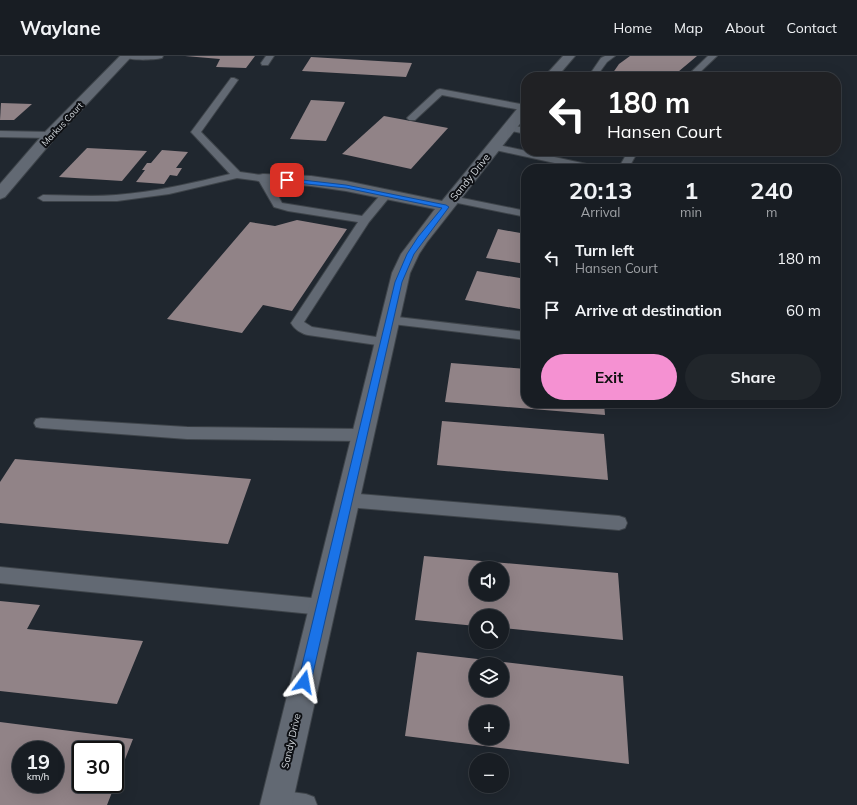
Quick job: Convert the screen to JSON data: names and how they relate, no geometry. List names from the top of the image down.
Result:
{
  "streets": {
    "street": ["Markus Court", "Sandy Drive"]
  },
  "page": {
    "header": "Waylane",
    "nav": [
      "Home",
      "Map",
      "About",
      "Contact"
    ],
    "turn": ["180 m", "Hansen Court"],
    "eta": [
      "20:13",
      "Arrival",
      "1",
      "min",
      "240",
      "m"
    ],
    "list": [
      {
        "name": "Turn left",
        "note": "Hansen Court",
        "value": "180 m"
      },
      {
        "name": "Arrive at destination",
        "value": "60 m"
      }
    ],
    "buttons": ["Exit", "Share"],
    "map_buttons": ["+", "−"],
    "speed": "19 km/h",
    "limit": "30"
  }
}
